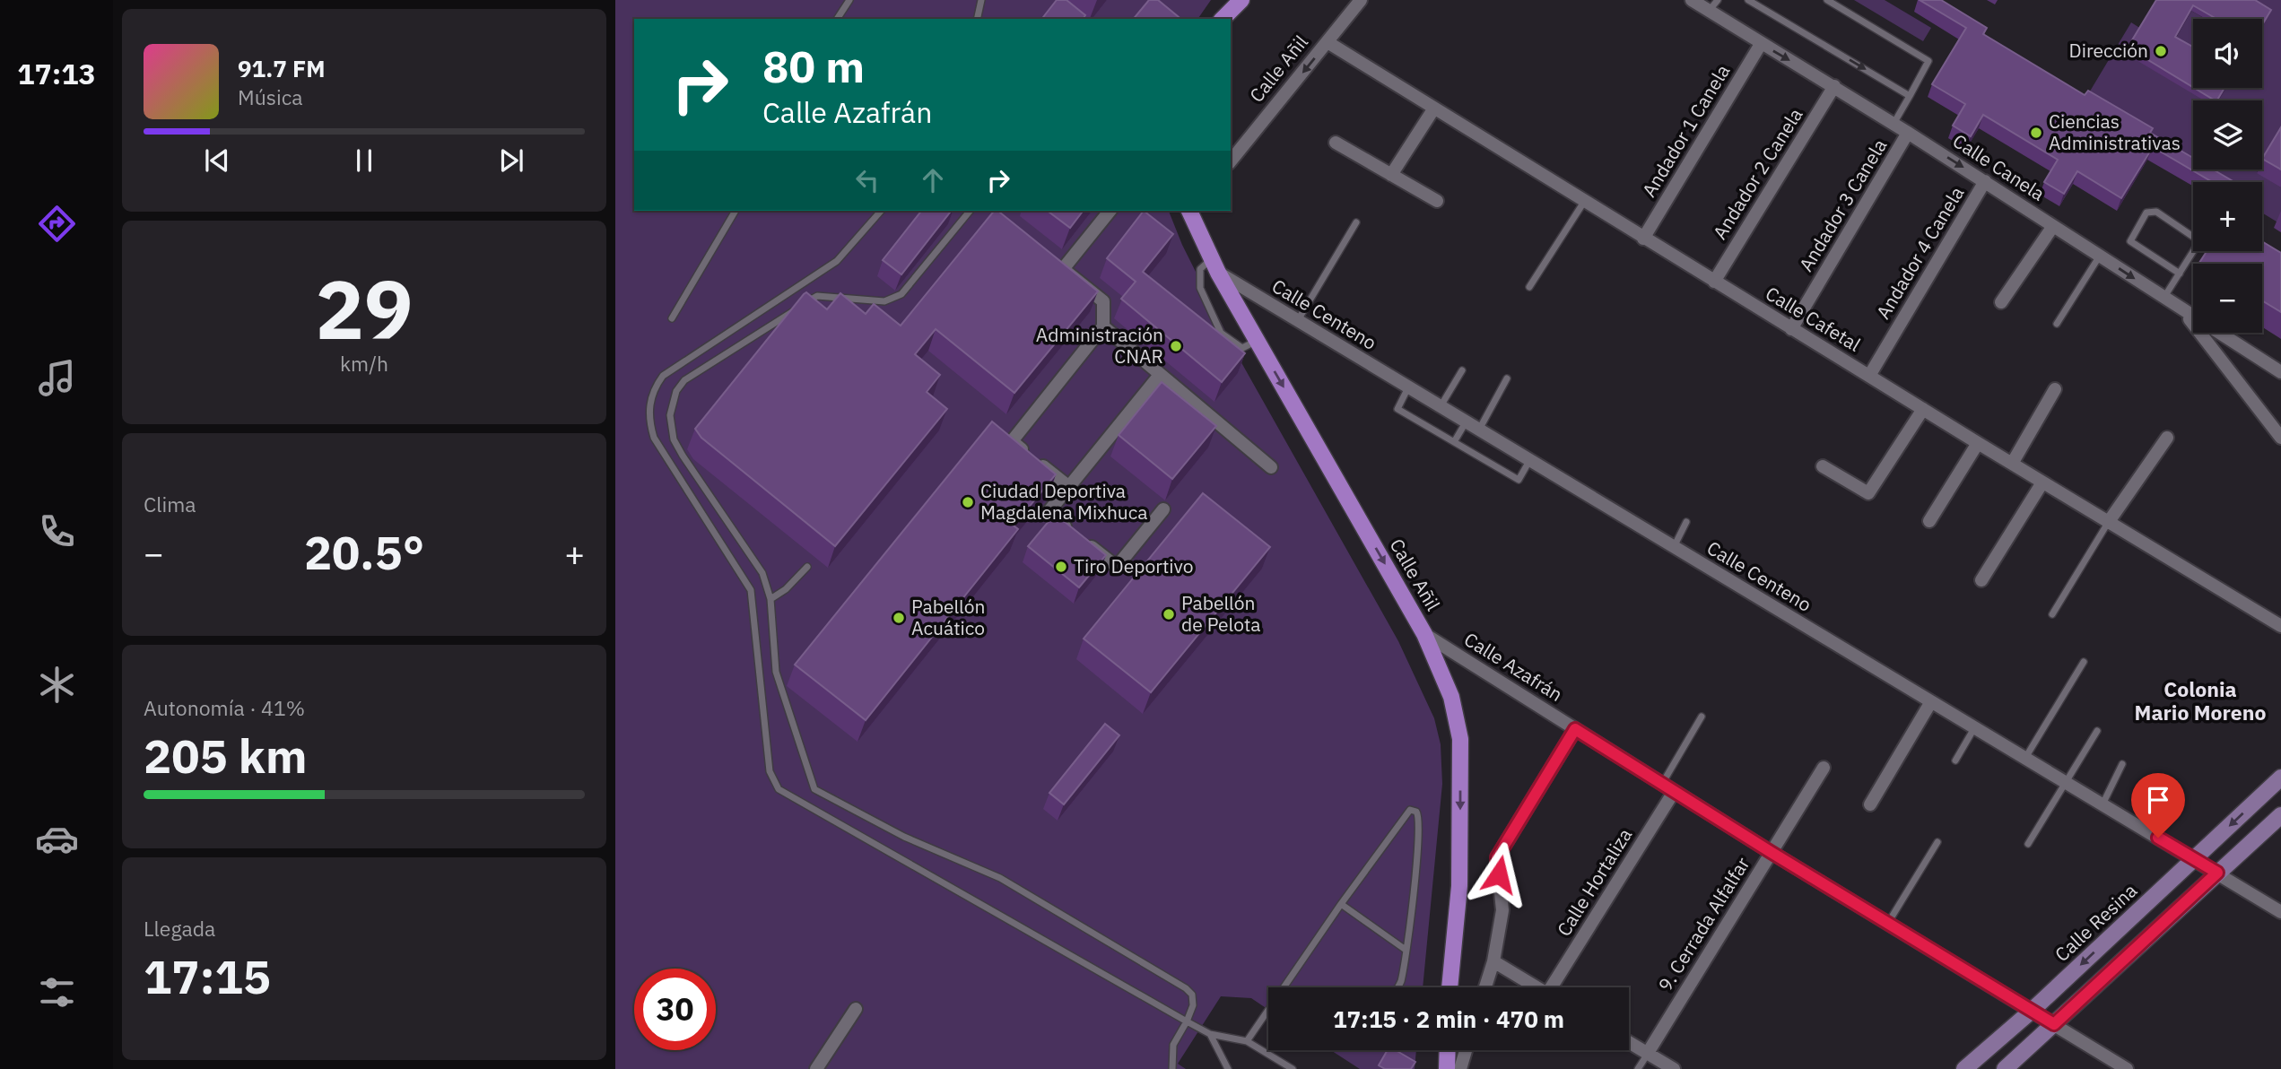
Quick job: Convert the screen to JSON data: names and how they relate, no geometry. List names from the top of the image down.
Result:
{
  "streets": {
    "main road": ["Calle Añil"],
    "street": [
      "Andador 1 Canela",
      "Calle Canela",
      "Andador 2 Canela",
      "Andador 3 Canela",
      "Andador 4 Canela",
      "Calle Centeno",
      "Calle Cafetal",
      "Calle Azafrán",
      "Calle Hortaliza",
      "Calle Resina",
      "9. Cerrada Alfalfar"
    ]
  },
  "crossings": [
    ["Calle Añil", "Calle Centeno"],
    ["Calle Añil", "Calle Cafetal"],
    ["Calle Añil", "Calle Azafrán"],
    ["Andador 1 Canela", "Calle Canela"],
    ["Andador 1 Canela", "Calle Cafetal"],
    ["Calle Canela", "Andador 2 Canela"],
    ["Calle Canela", "Andador 3 Canela"],
    ["Calle Canela", "Andador 4 Canela"],
    ["Andador 2 Canela", "Calle Cafetal"],
    ["Andador 3 Canela", "Calle Cafetal"],
    ["Andador 4 Canela", "Calle Cafetal"],
    ["Calle Centeno", "Calle Resina"],
    ["Calle Azafrán", "Calle Hortaliza"],
    ["Calle Azafrán", "Calle Resina"],
    ["Calle Azafrán", "9. Cerrada Alfalfar"]
  ],
  "one_way": ["Calle Añil", "Calle Canela"],
  "districts": ["Colonia Mario Moreno"],
  "places": [
    "Dirección",
    "Ciencias Administrativas",
    "Administración CNAR",
    "Ciudad Deportiva Magdalena Mixhuca",
    "Tiro Deportivo",
    "Pabellón de Pelota",
    "Pabellón Acuático"
  ],
  "page": {
    "tabs": "17:13",
    "map_buttons": ["+", "−"],
    "turn": ["80 m", "Calle Azafrán"],
    "song": ["91.7 FM", "Música"],
    "tile": [
      ["29", "km/h"],
      "Clima",
      ["Autonomía · 41%", "205 km"],
      ["Llegada", "17:15"]
    ],
    "heat": ["−", "20.5°", "+"],
    "limit": "30",
    "trip": "17:15 · 2 min · 470 m"
  }
}
